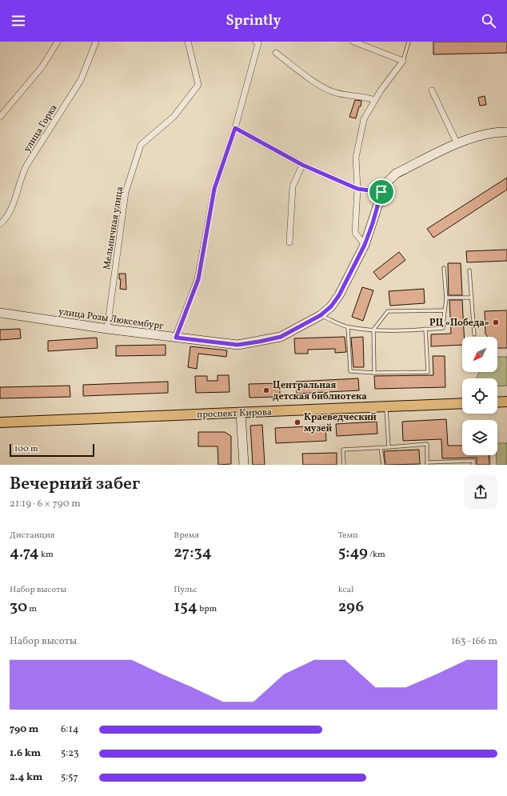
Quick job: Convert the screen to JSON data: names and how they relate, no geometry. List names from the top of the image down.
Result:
{
  "streets": {
    "main road": ["проспект Кирова"],
    "street": ["улица Горка", "Мельничная улица", "улица Розы Люксембург"]
  },
  "crossings": [
    ["Мельничная улица", "улица Розы Люксембург"]
  ],
  "places": ["РЦ «Победа»", "Центральная детская библиотека", "Краеведческий музей"],
  "scale_bar": "100 m",
  "north": "bottom left",
  "page": {
    "header": "Sprintly",
    "scale": "100 m",
    "heading": ["Вечерний забег", "21:19 · 6 × 790 m"],
    "stats": [
      ["Дистанция", "4.74 km"],
      ["Время", "27:34"],
      ["Темп", "5:49 /km"],
      ["Набор высоты", "30 m"],
      ["Пульс", "154 bpm"],
      ["kcal", "296"]
    ],
    "chart": ["Набор высоты", "163–166 m"],
    "list": [
      {
        "name": "790 m",
        "note": "6:14"
      },
      {
        "name": "1.6 km",
        "note": "5:23"
      },
      {
        "name": "2.4 km",
        "note": "5:57"
      }
    ]
  }
}
